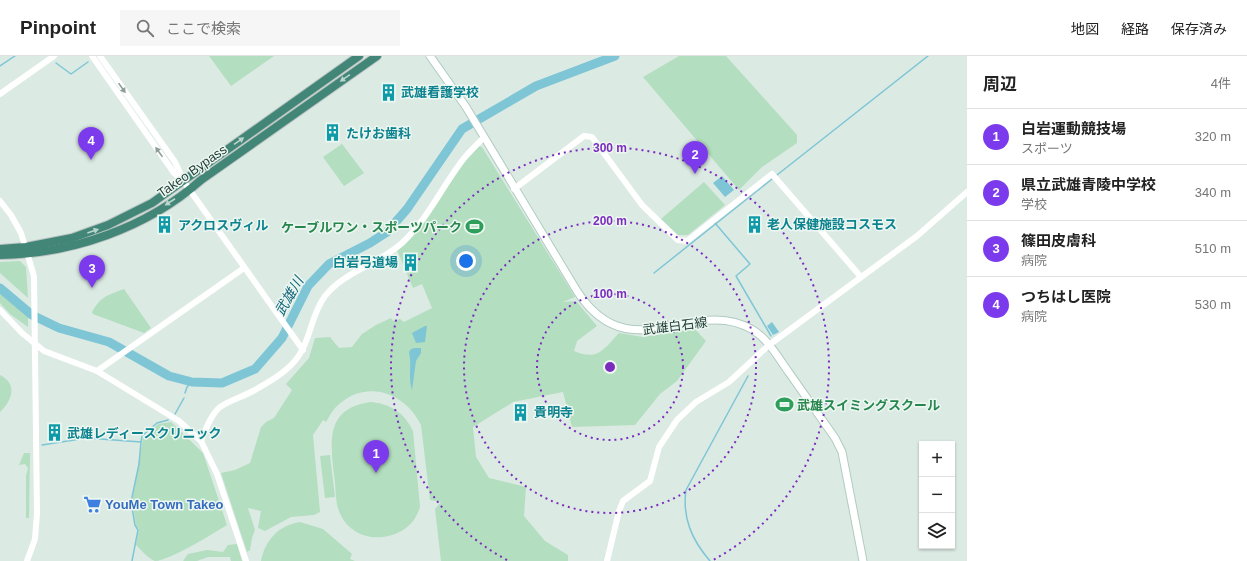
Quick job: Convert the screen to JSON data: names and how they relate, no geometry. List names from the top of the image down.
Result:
{
  "streets": {
    "highway": ["Takeo Bypass"],
    "main road": ["武雄白石線"]
  },
  "water": ["武雄川"],
  "places": {
    "building": [
      "武雄看護学校",
      "たけお歯科",
      "老人保健施設コスモス",
      "アクロスヴィル",
      "白岩弓道場",
      "貴明寺",
      "武雄レディースクリニック"
    ],
    "sports": ["ケーブルワン・スポーツパーク", "武雄スイミングスクール"],
    "supermarket": ["YouMe Town Takeo"]
  },
  "page": {
    "header": "Pinpoint",
    "search": "ここで検索",
    "nav": ["地図", "経路", "保存済み"],
    "heading": ["周辺", "4件"],
    "list": [
      {
        "mark": "1",
        "name": "白岩運動競技場",
        "note": "スポーツ",
        "value": "320 m"
      },
      {
        "mark": "2",
        "name": "県立武雄青陵中学校",
        "note": "学校",
        "value": "340 m"
      },
      {
        "mark": "3",
        "name": "篠田皮膚科",
        "note": "病院",
        "value": "510 m"
      },
      {
        "mark": "4",
        "name": "つちはし医院",
        "note": "病院",
        "value": "530 m"
      }
    ],
    "pins": [
      "4",
      "2",
      "3",
      "1"
    ],
    "map_buttons": ["+", "−"]
  },
  "rings": ["300 m", "200 m", "100 m"]
}
